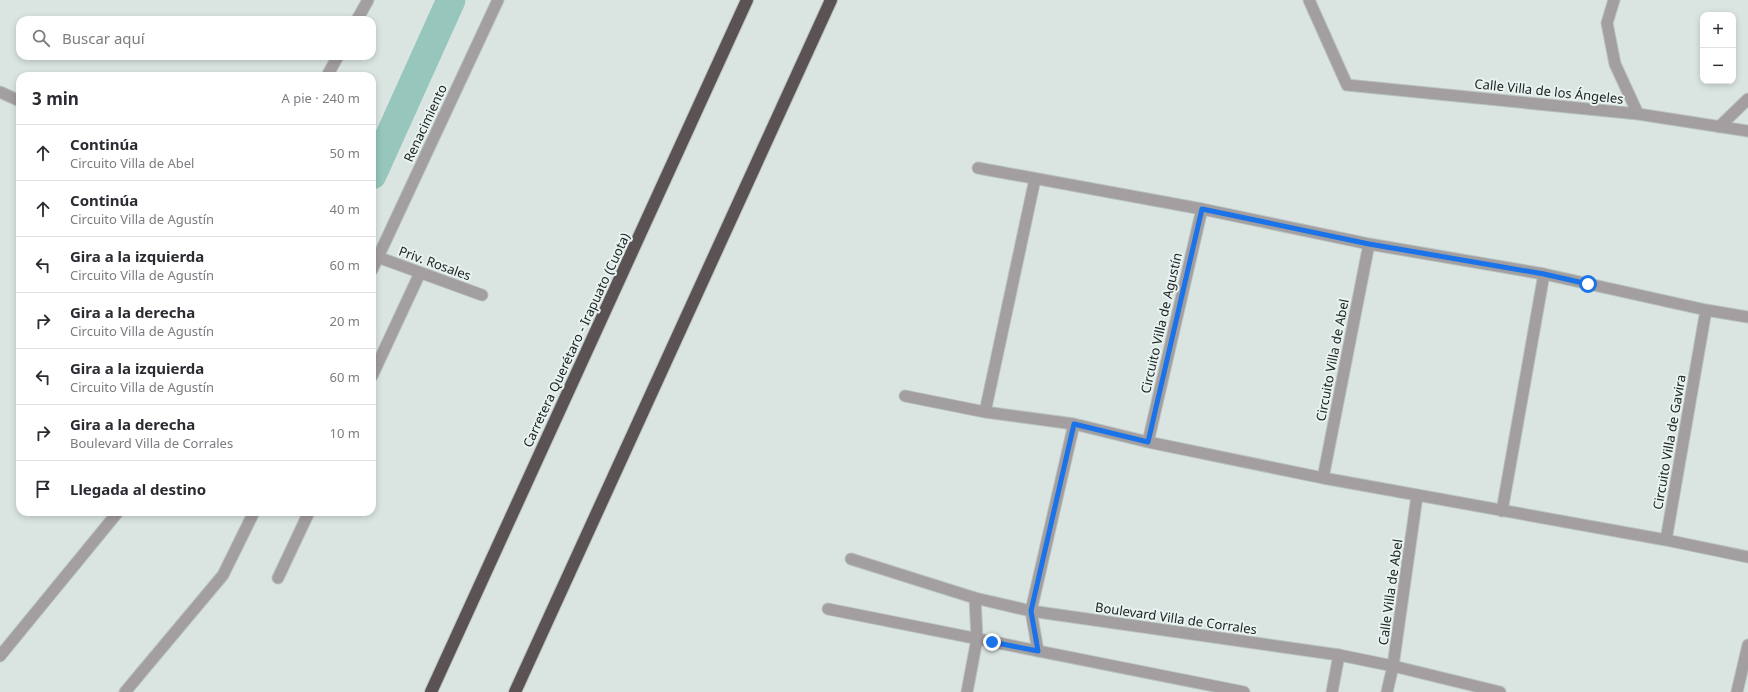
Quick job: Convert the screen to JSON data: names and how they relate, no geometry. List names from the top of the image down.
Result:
{
  "streets": {
    "highway": ["Carretera Querétaro - Irapuato (Cuota)"],
    "street": [
      "Calle Villa de los Ángeles",
      "Renacimiento",
      "Priv. Rosales",
      "Circuito Villa de Agustín",
      "Circuito Villa de Abel",
      "Circuito Villa de Gavira",
      "Calle Villa de Abel",
      "Boulevard Villa de Corrales"
    ]
  },
  "crossings": [
    ["Calle Villa de Abel", "Boulevard Villa de Corrales"]
  ],
  "page": {
    "map_buttons": ["+", "−"],
    "search": "Buscar aquí",
    "heading": ["3 min", "A pie · 240 m"],
    "list": [
      ["Continúa", "Circuito Villa de Abel", "50 m"],
      ["Continúa", "Circuito Villa de Agustín", "40 m"],
      ["Gira a la izquierda", "Circuito Villa de Agustín", "60 m"],
      ["Gira a la derecha", "Circuito Villa de Agustín", "20 m"],
      ["Gira a la izquierda", "Circuito Villa de Agustín", "60 m"],
      ["Gira a la derecha", "Boulevard Villa de Corrales", "10 m"],
      "Llegada al destino"
    ]
  }
}
